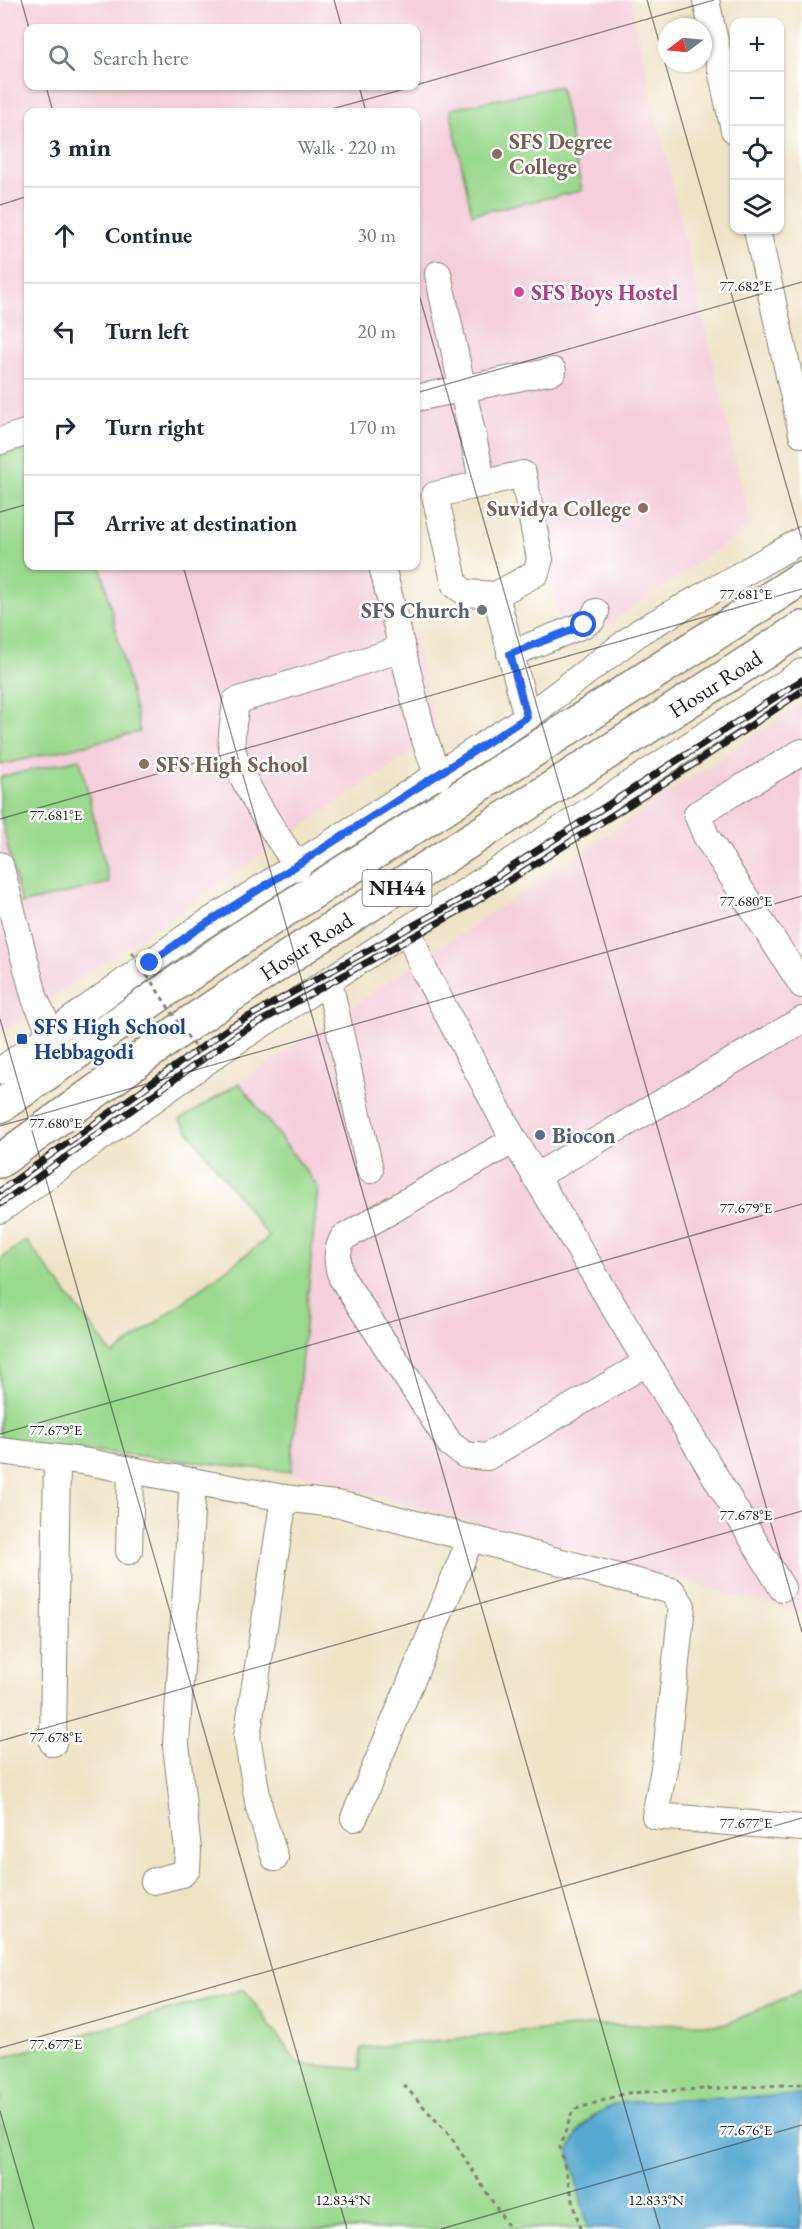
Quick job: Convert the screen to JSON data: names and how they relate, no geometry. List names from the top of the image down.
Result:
{
  "streets": {
    "highway": ["Hosur Road", "NH44"]
  },
  "places": {
    "other": [
      "SFS Degree College",
      "SFS Boys Hostel",
      "Suvidya College",
      "SFS Church",
      "SFS High School",
      "Biocon"
    ],
    "transit": ["SFS High School Hebbagodi"]
  },
  "north": "left",
  "page": {
    "map_buttons": ["+", "−"],
    "search": "Search here",
    "heading": ["3 min", "Walk · 220 m"],
    "list": [
      ["Continue", "30 m"],
      ["Turn left", "20 m"],
      ["Turn right", "170 m"],
      "Arrive at destination"
    ]
  },
  "coordinates": [
    "77.682°E",
    "77.681°E",
    "77.680°E",
    "77.679°E",
    "77.678°E",
    "77.677°E",
    "77.676°E",
    "12.834°N",
    "12.833°N"
  ]
}
